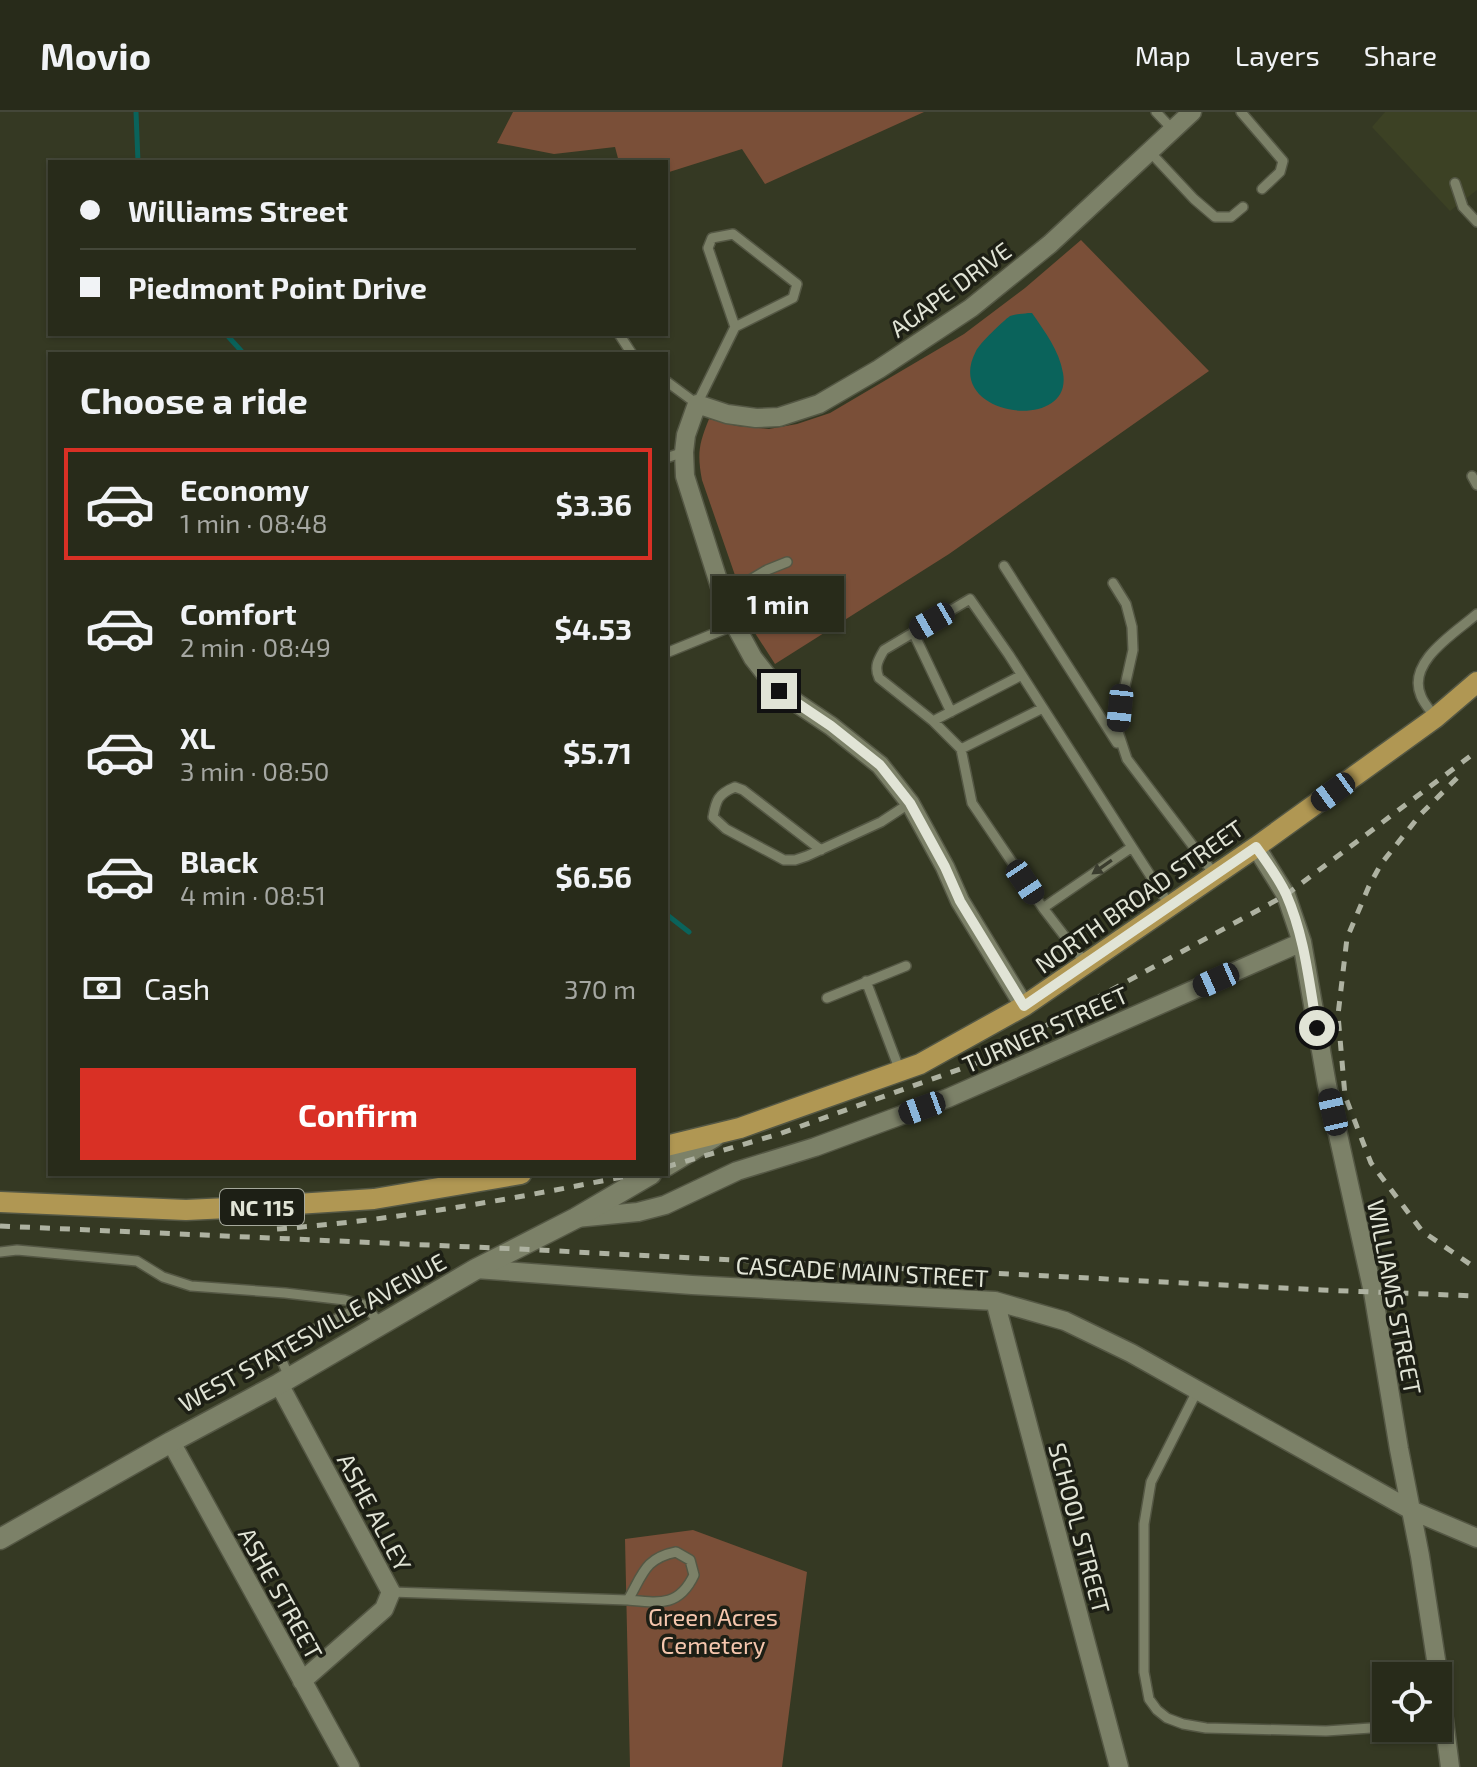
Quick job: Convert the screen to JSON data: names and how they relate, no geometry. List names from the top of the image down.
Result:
{
  "streets": {
    "main road": ["NORTH BROAD STREET", "NC 115"],
    "street": [
      "AGAPE DRIVE",
      "TURNER STREET",
      "CASCADE MAIN STREET",
      "WILLIAMS STREET",
      "WEST STATESVILLE AVENUE",
      "ASHE ALLEY",
      "SCHOOL STREET",
      "ASHE STREET"
    ]
  },
  "crossings": [
    ["NORTH BROAD STREET", "WILLIAMS STREET"],
    ["TURNER STREET", "WILLIAMS STREET"],
    ["TURNER STREET", "WEST STATESVILLE AVENUE"],
    ["CASCADE MAIN STREET", "WILLIAMS STREET"],
    ["CASCADE MAIN STREET", "WEST STATESVILLE AVENUE"],
    ["CASCADE MAIN STREET", "SCHOOL STREET"],
    ["WEST STATESVILLE AVENUE", "ASHE ALLEY"],
    ["WEST STATESVILLE AVENUE", "ASHE STREET"],
    ["ASHE ALLEY", "ASHE STREET"]
  ],
  "parks": ["Green Acres Cemetery"],
  "page": {
    "header": "Movio",
    "nav": ["Map", "Layers", "Share"],
    "banner": ["Williams Street", "Piedmont Point Drive"],
    "heading": "Choose a ride",
    "list": [
      {
        "name": "Economy",
        "note": "1 min · 08:48",
        "value": "$3.36"
      },
      {
        "name": "Comfort",
        "note": "2 min · 08:49",
        "value": "$4.53"
      },
      {
        "name": "XL",
        "note": "3 min · 08:50",
        "value": "$5.71"
      },
      {
        "name": "Black",
        "note": "4 min · 08:51",
        "value": "$6.56"
      }
    ],
    "bubble": "1 min",
    "pay": ["Cash", "370 m"],
    "buttons": "Confirm"
  }
}
